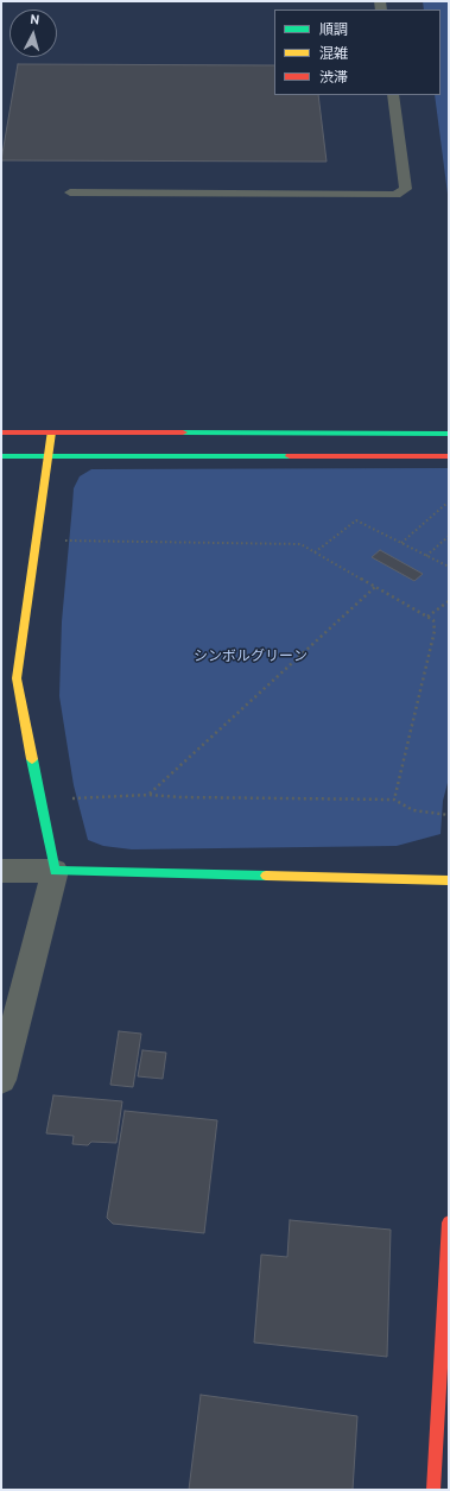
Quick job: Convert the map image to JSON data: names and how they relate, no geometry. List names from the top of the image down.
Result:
{
  "parks": ["シンボルグリーン"],
  "legend": ["順調", "混雑", "渋滞"],
  "north": "top"
}
